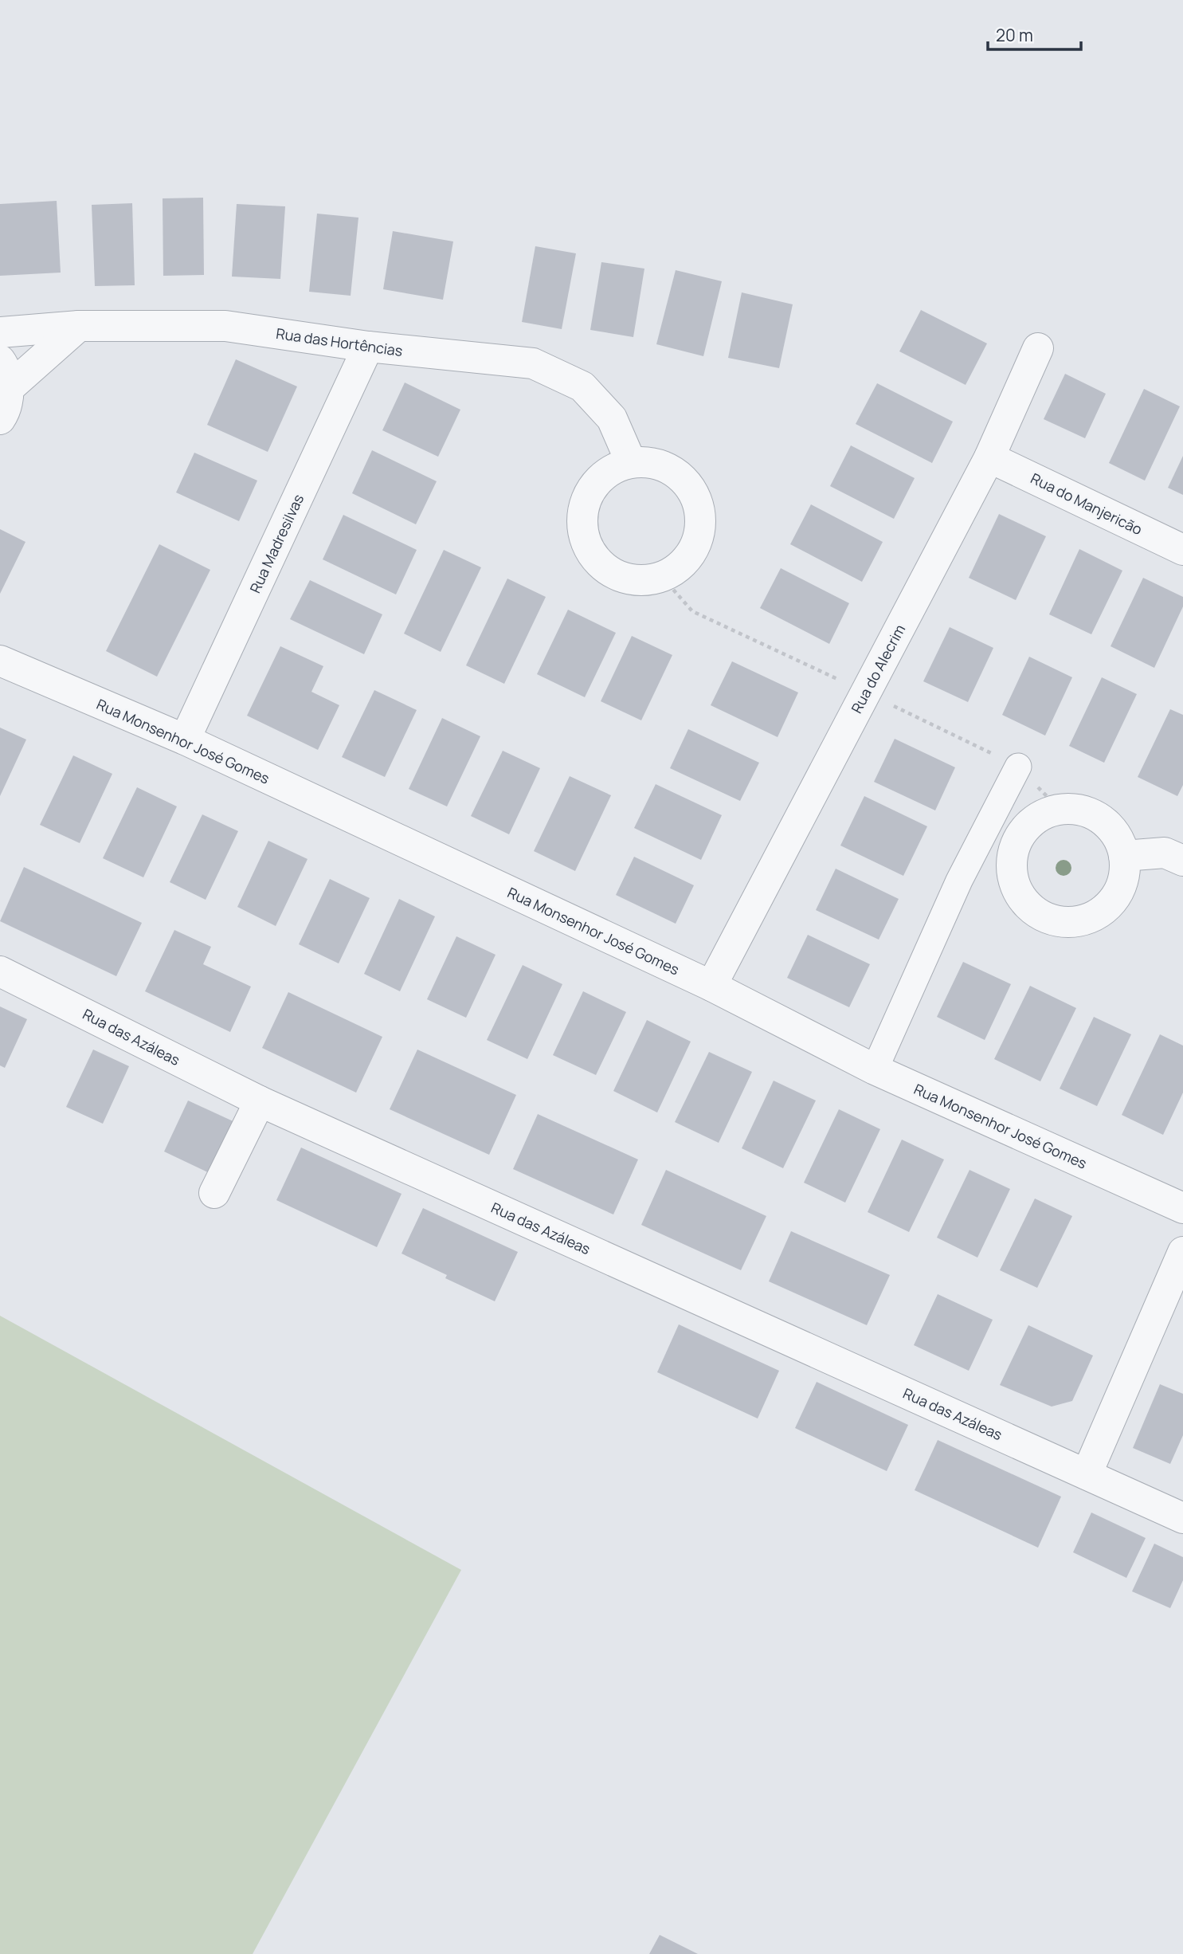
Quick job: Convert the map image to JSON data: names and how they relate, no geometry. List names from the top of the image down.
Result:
{
  "streets": {
    "street": [
      "Rua das Hortências",
      "Rua do Manjericão",
      "Rua Madresilvas",
      "Rua do Alecrim",
      "Rua Monsenhor José Gomes",
      "Rua das Azáleas"
    ]
  },
  "crossings": [
    ["Rua das Hortências", "Rua Madresilvas"],
    ["Rua do Manjericão", "Rua do Alecrim"],
    ["Rua Madresilvas", "Rua Monsenhor José Gomes"],
    ["Rua do Alecrim", "Rua Monsenhor José Gomes"]
  ],
  "scale_bar": "20 m"
}
